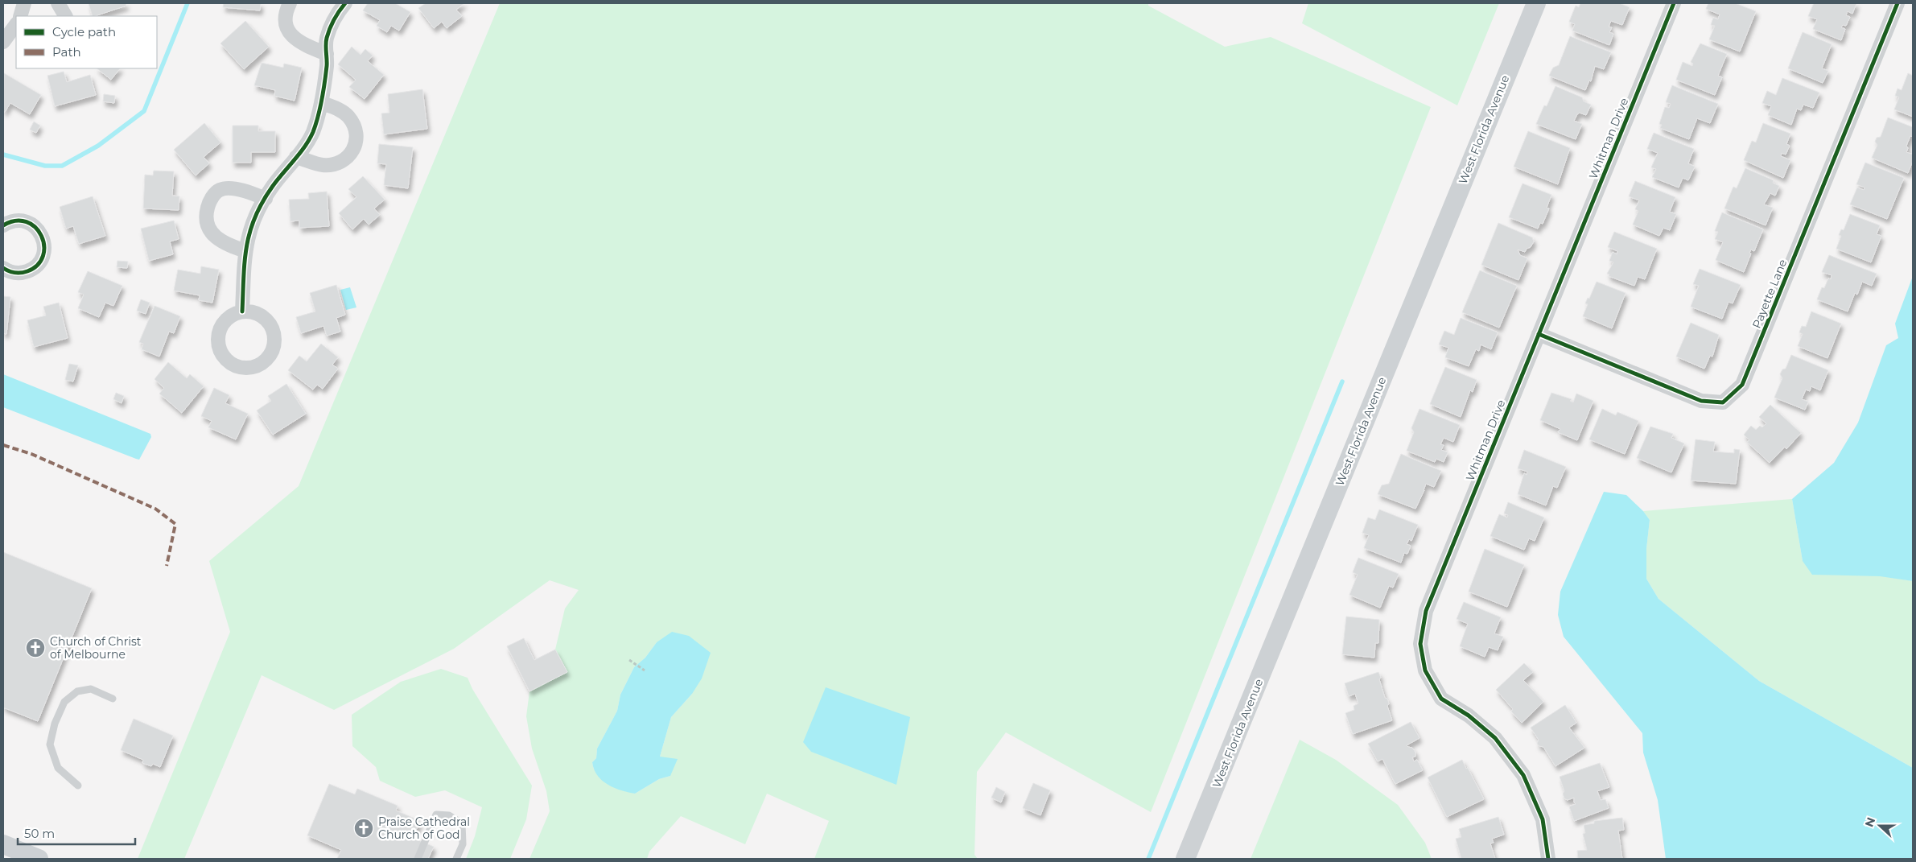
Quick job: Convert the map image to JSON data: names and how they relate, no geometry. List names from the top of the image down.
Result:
{
  "streets": {
    "street": ["West Florida Avenue", "Whitman Drive", "Payette Lane"]
  },
  "crossings": [
    ["Whitman Drive", "Payette Lane"]
  ],
  "places": {
    "church": ["Church of Christ of Melbourne", "Praise Cathedral Church of God"]
  },
  "legend": ["Cycle path", "Path"],
  "scale_bar": "50 m",
  "north": "left"
}
